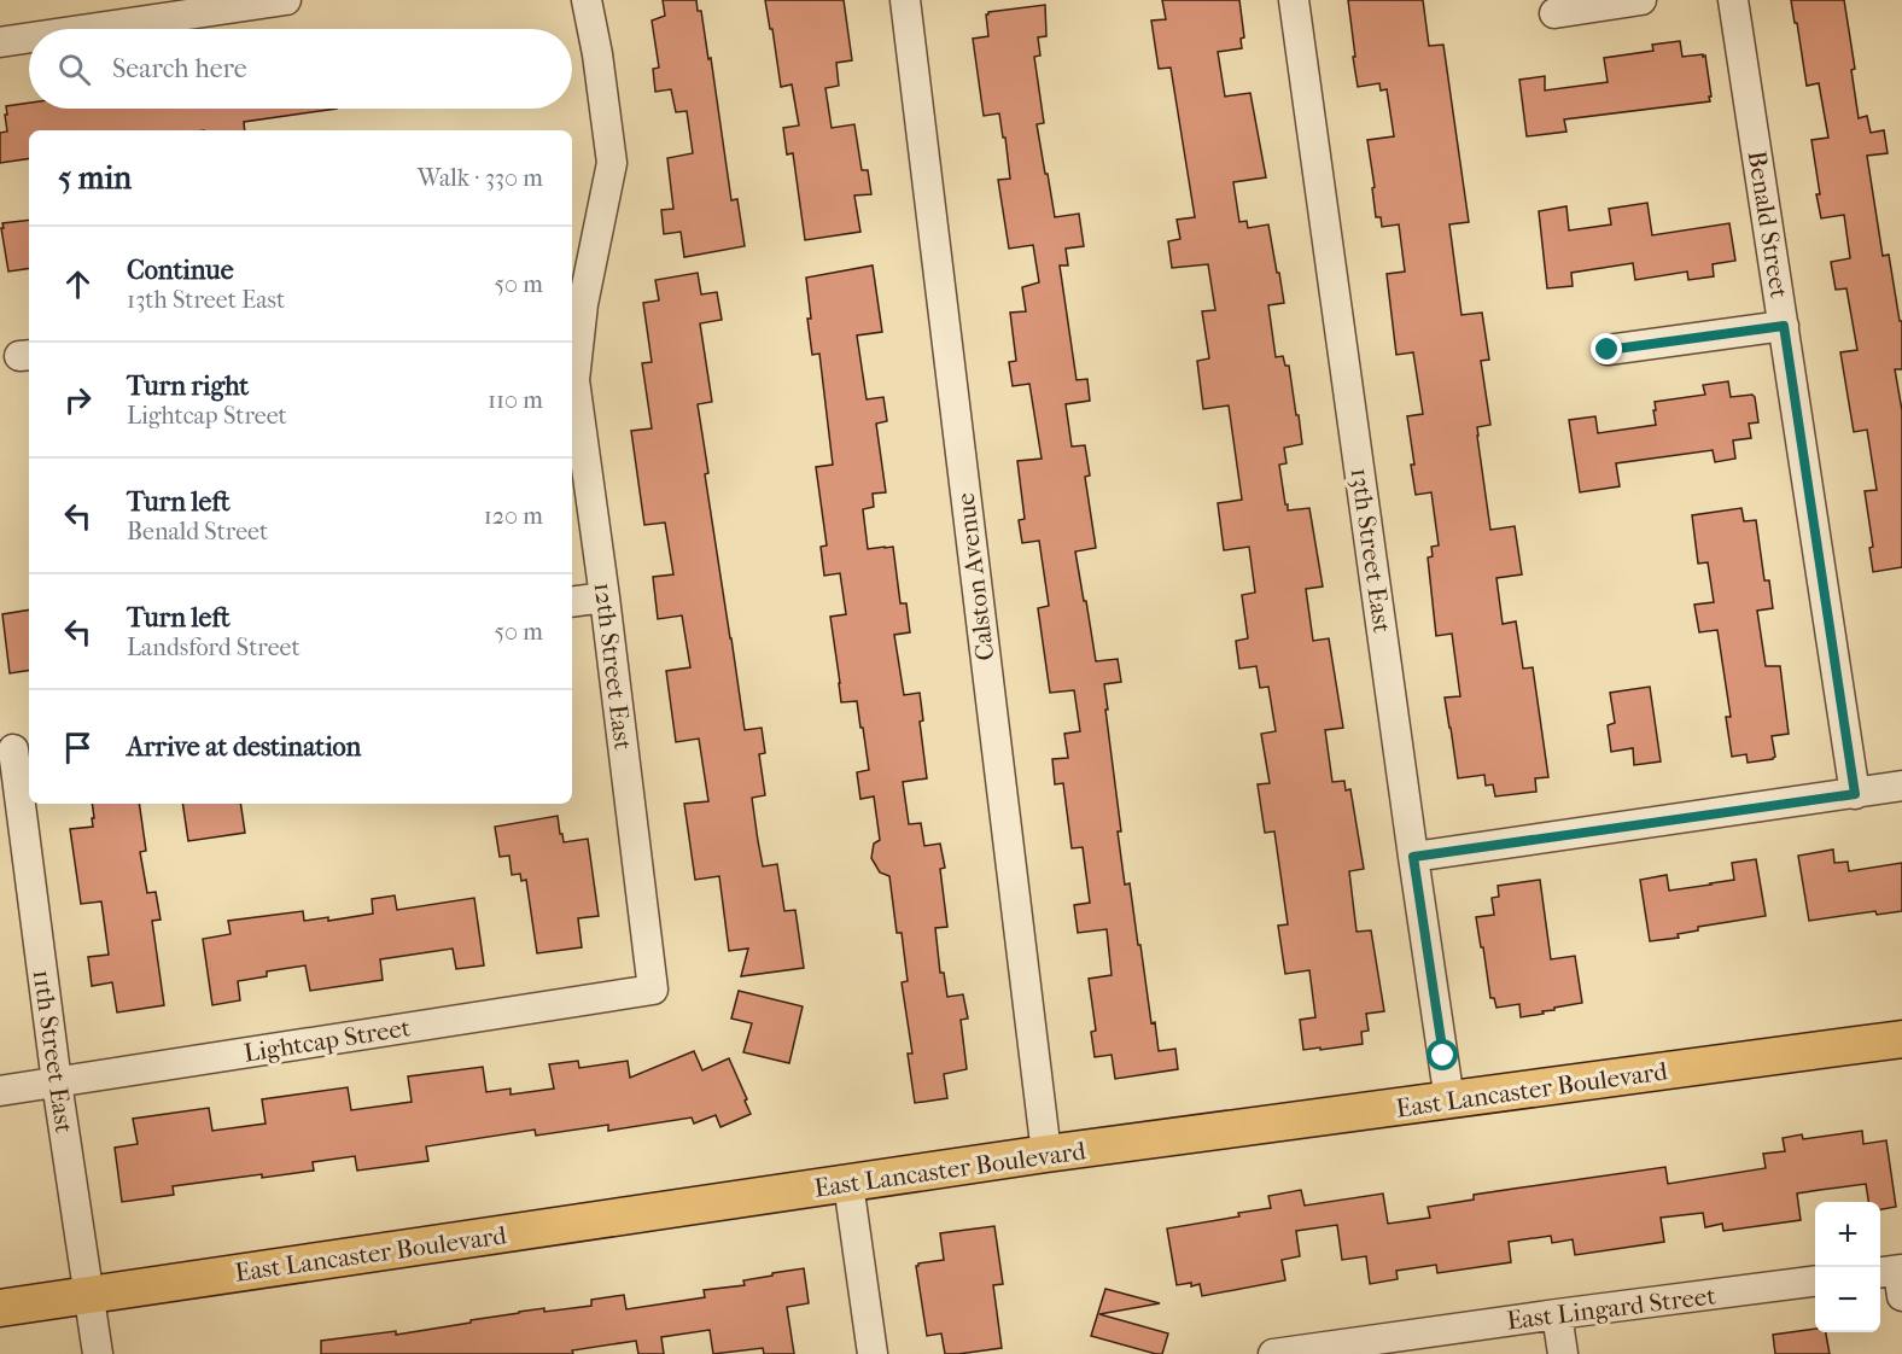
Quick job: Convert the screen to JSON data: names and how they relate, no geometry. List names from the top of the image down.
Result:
{
  "streets": {
    "main road": ["East Lancaster Boulevard"],
    "street": [
      "Benald Street",
      "13th Street East",
      "Calston Avenue",
      "12th Street East",
      "Lightcap Street",
      "11th Street East",
      "East Lingard Street"
    ]
  },
  "crossings": [
    ["13th Street East", "East Lancaster Boulevard"],
    ["Calston Avenue", "East Lancaster Boulevard"],
    ["12th Street East", "Lightcap Street"],
    ["Lightcap Street", "11th Street East"],
    ["11th Street East", "East Lancaster Boulevard"]
  ],
  "page": {
    "search": "Search here",
    "heading": ["5 min", "Walk · 330 m"],
    "list": [
      ["Continue", "13th Street East", "50 m"],
      ["Turn right", "Lightcap Street", "110 m"],
      ["Turn left", "Benald Street", "120 m"],
      ["Turn left", "Landsford Street", "50 m"],
      "Arrive at destination"
    ],
    "map_buttons": ["+", "−"]
  }
}
